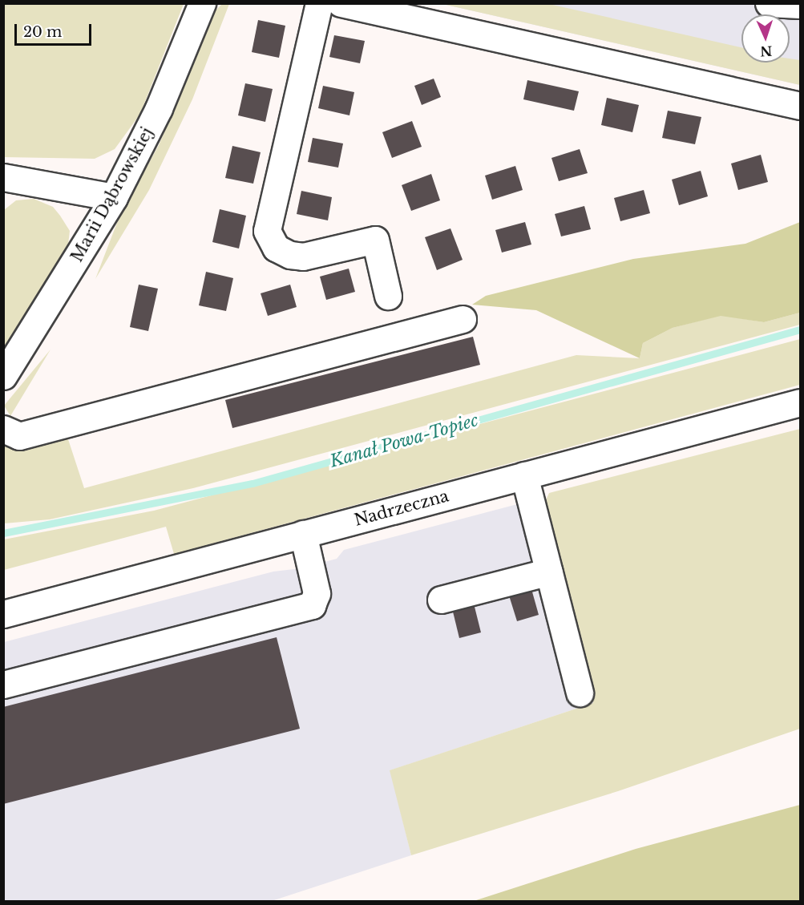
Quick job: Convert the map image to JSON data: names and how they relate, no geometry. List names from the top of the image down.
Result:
{
  "streets": {
    "street": ["Marii Dąbrowskiej", "Nadrzeczna"]
  },
  "water": ["Kanał Powa-Topiec"],
  "scale_bar": "20 m",
  "north": "bottom"
}
